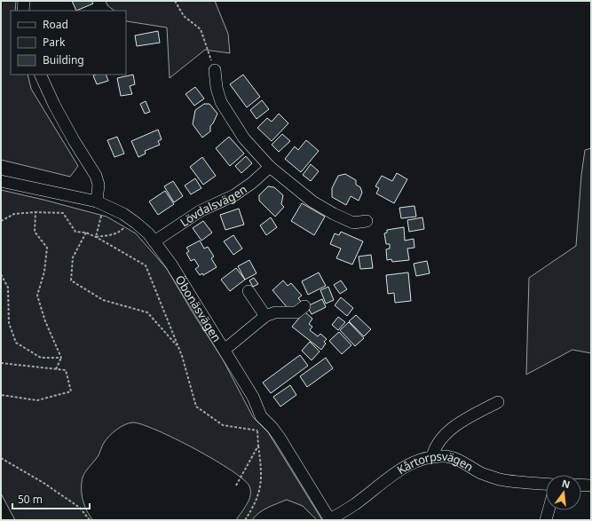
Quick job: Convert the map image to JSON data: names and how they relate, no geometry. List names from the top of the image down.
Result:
{
  "streets": {
    "street": ["Lövdalsvägen", "Öbonäsvägen", "Kårtorpsvägen"]
  },
  "crossings": [
    ["Lövdalsvägen", "Öbonäsvägen"],
    ["Öbonäsvägen", "Kårtorpsvägen"]
  ],
  "legend": ["Road", "Park", "Building"],
  "scale_bar": "50 m",
  "north": "top"
}
